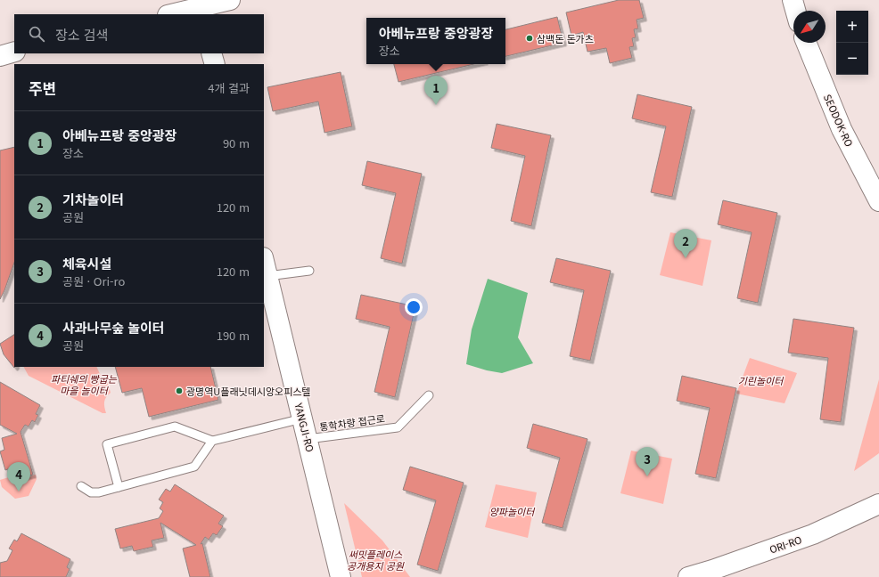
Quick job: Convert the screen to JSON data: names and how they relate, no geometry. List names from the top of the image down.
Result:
{
  "streets": {
    "street": ["SEODOK-RO", "YANGJI-RO", "ORI-RO"],
    "lane": ["통학차량 접근로"]
  },
  "crossings": [
    ["통학차량 접근로", "YANGJI-RO"]
  ],
  "parks": [
    "파티쉐의 빵굽는 마을 놀이터",
    "기린놀이터",
    "양파놀이터",
    "써밋플레이스 공개용지 공원"
  ],
  "places": ["삼백돈 돈가츠", "광명역U플래닛데시앙오피스텔"],
  "north": "bottom left",
  "page": {
    "map_buttons": ["+", "−"],
    "search": "장소 검색",
    "popup": ["아베뉴프랑 중앙광장", "장소"],
    "heading": ["주변", "4개 결과"],
    "pins": [
      "1",
      "2",
      "3",
      "4"
    ],
    "list": [
      {
        "mark": "1",
        "name": "아베뉴프랑 중앙광장",
        "note": "장소",
        "value": "90 m"
      },
      {
        "mark": "2",
        "name": "기차놀이터",
        "note": "공원",
        "value": "120 m"
      },
      {
        "mark": "3",
        "name": "체육시설",
        "note": "공원 · Ori-ro",
        "value": "120 m"
      },
      {
        "mark": "4",
        "name": "사과나무숲 놀이터",
        "note": "공원",
        "value": "190 m"
      }
    ]
  }
}
